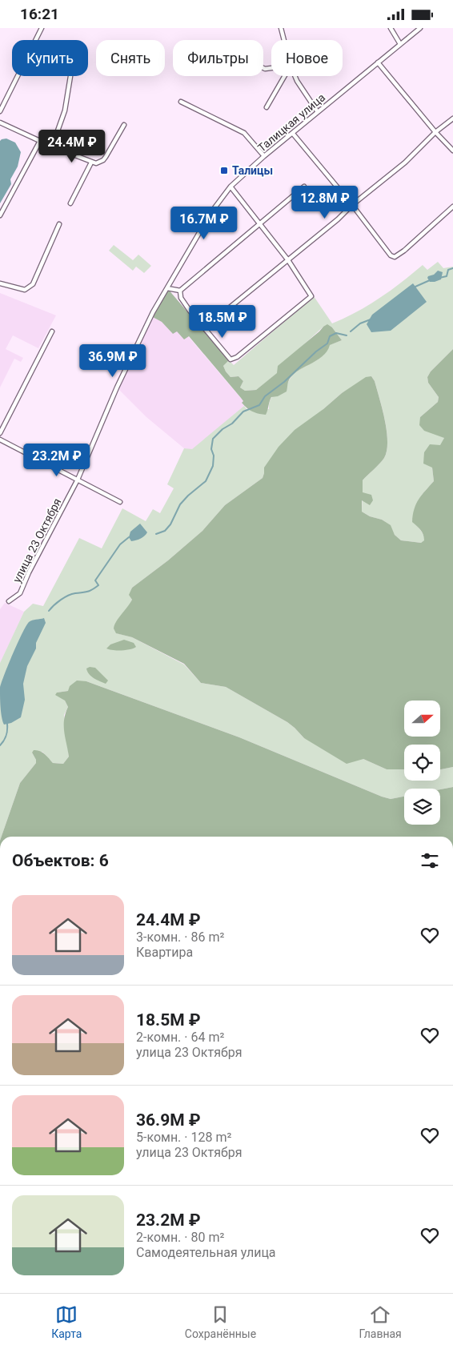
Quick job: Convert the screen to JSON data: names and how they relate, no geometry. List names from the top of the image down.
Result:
{
  "streets": {
    "street": ["Талицкая улица", "улица 23 Октября"]
  },
  "crossings": [
    ["Талицкая улица", "улица 23 Октября"]
  ],
  "places": {
    "transit": ["Талицы"]
  },
  "north": "right",
  "page": {
    "status": "16:21",
    "chip": [
      "Купить",
      "Снять",
      "Фильтры",
      "Новое"
    ],
    "price": [
      "24.4M ₽",
      "12.8M ₽",
      "16.7M ₽",
      "18.5M ₽",
      "36.9M ₽",
      "23.2M ₽"
    ],
    "heading": "Объектов: 6",
    "list": [
      {
        "name": "24.4M ₽",
        "note": "3-комн. · 86 m² · Квартира"
      },
      {
        "name": "18.5M ₽",
        "note": "2-комн. · 64 m² · улица 23 Октября"
      },
      {
        "name": "36.9M ₽",
        "note": "5-комн. · 128 m² · улица 23 Октября"
      },
      {
        "name": "23.2M ₽",
        "note": "2-комн. · 80 m² · Самодеятельная улица"
      }
    ],
    "tabs": ["Карта", "Сохранённые", "Главная"]
  }
}
